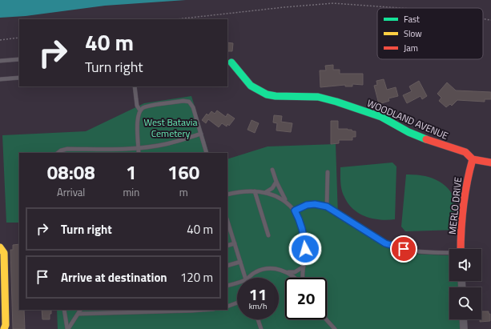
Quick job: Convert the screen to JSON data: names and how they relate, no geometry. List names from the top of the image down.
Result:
{
  "streets": {
    "street": ["WOODLAND AVENUE", "MERLO DRIVE"]
  },
  "crossings": [
    ["WOODLAND AVENUE", "MERLO DRIVE"]
  ],
  "parks": ["West Batavia Cemetery"],
  "legend": ["Fast", "Slow", "Jam"],
  "page": {
    "turn": ["40 m", "Turn right"],
    "eta": [
      "08:08",
      "Arrival",
      "1",
      "min",
      "160",
      "m"
    ],
    "list": [
      {
        "name": "Turn right",
        "value": "40 m"
      },
      {
        "name": "Arrive at destination",
        "value": "120 m"
      }
    ],
    "speed": "11 km/h",
    "limit": "20"
  }
}
